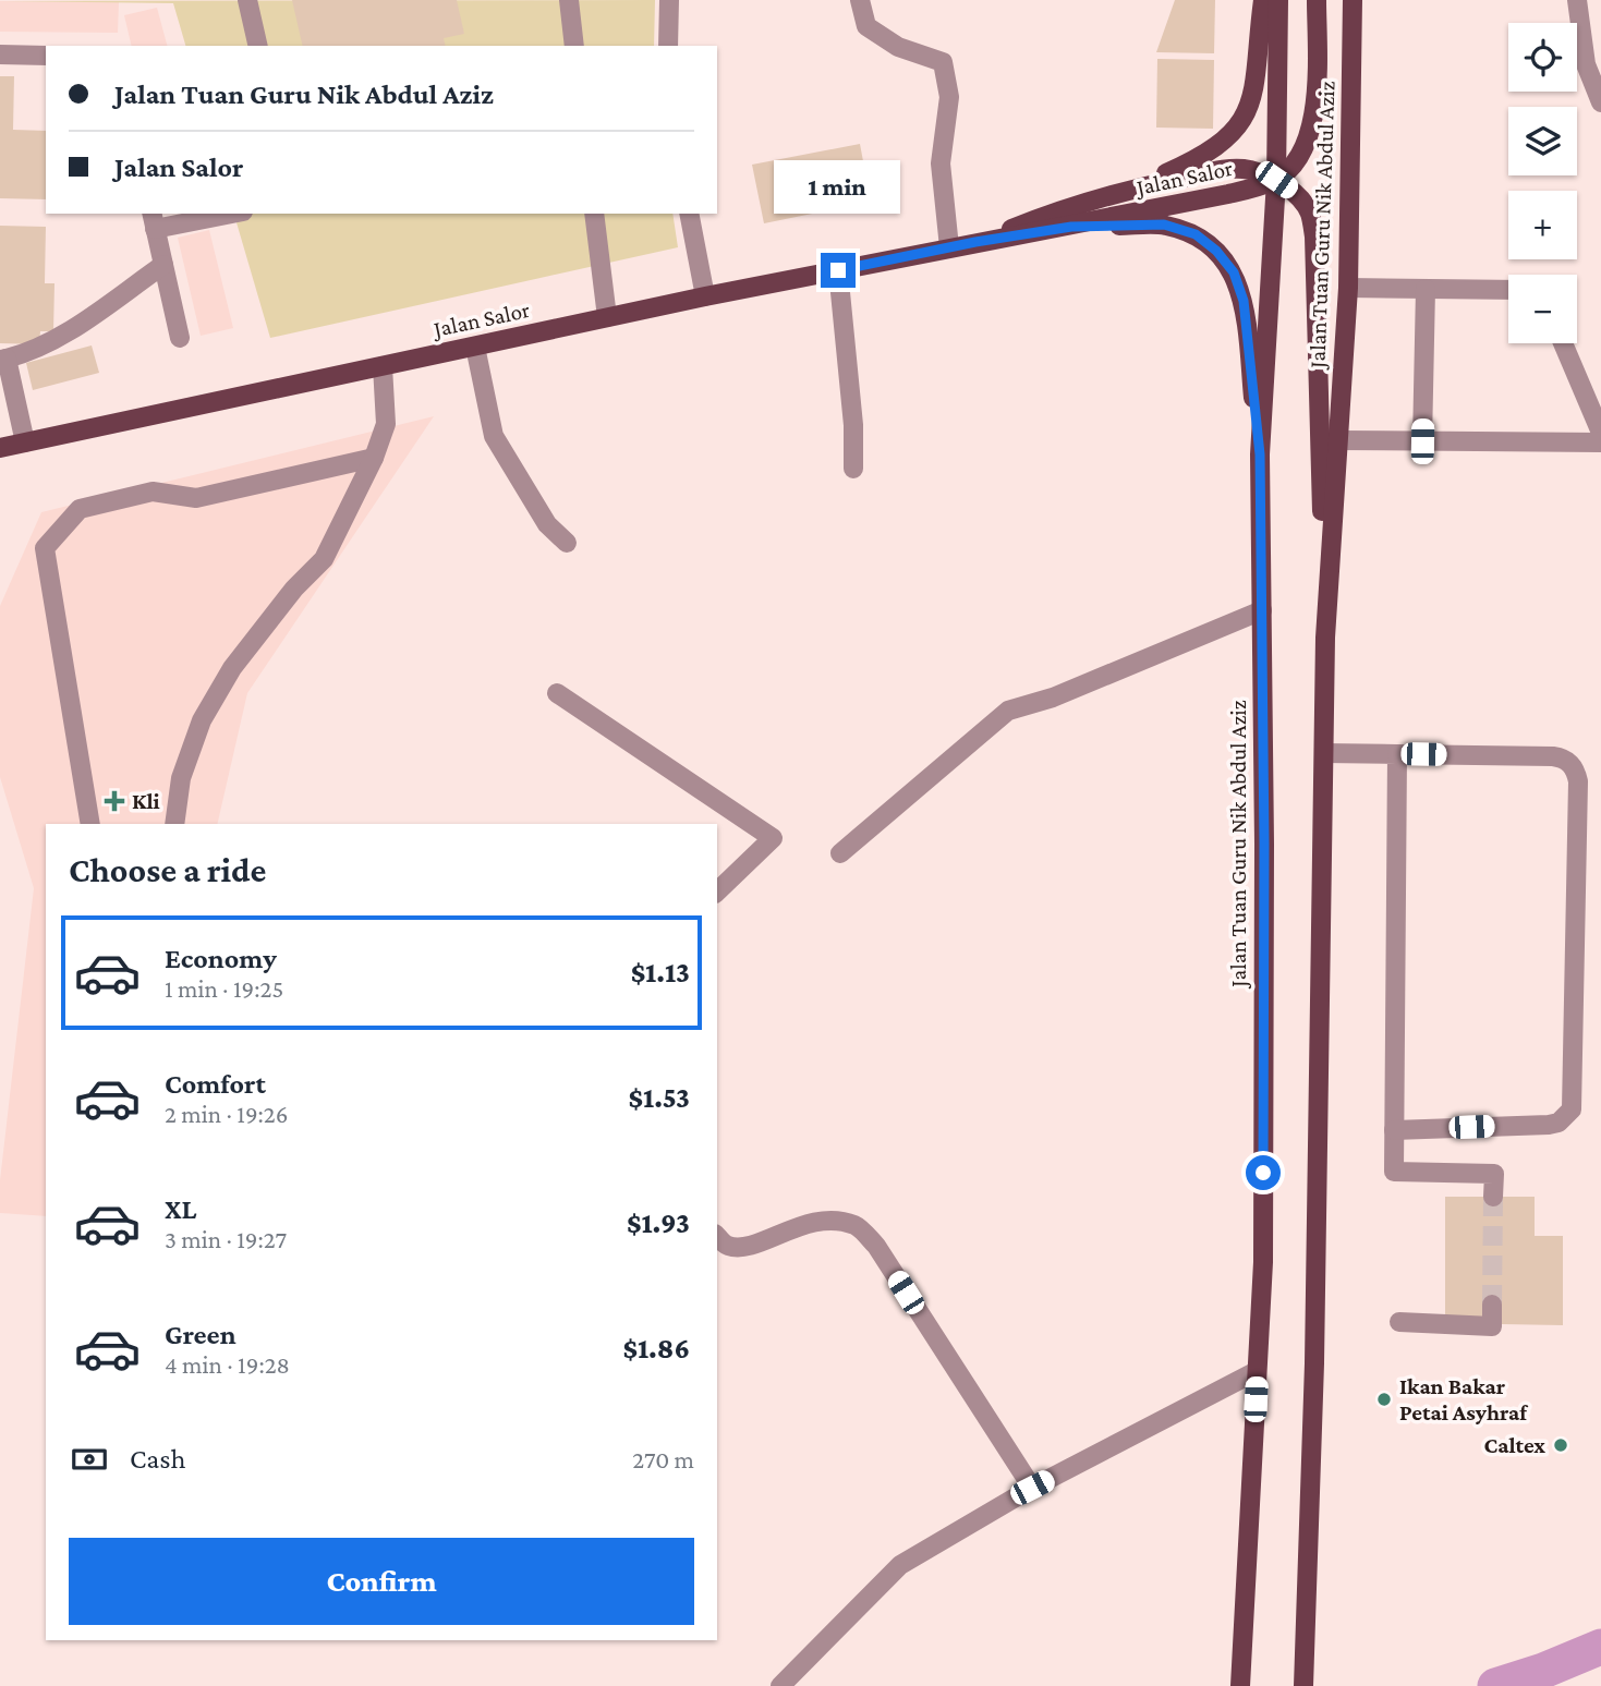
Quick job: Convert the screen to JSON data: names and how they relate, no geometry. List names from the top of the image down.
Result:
{
  "streets": {
    "main road": ["Jalan Salor", "Jalan Tuan Guru Nik Abdul Aziz"]
  },
  "crossings": [
    ["Jalan Salor", "Jalan Tuan Guru Nik Abdul Aziz"]
  ],
  "places": {
    "health": ["Kli"],
    "other": ["Ikan Bakar Petai Asyhraf", "Caltex"]
  },
  "page": {
    "map_buttons": ["+", "−"],
    "banner": ["Jalan Tuan Guru Nik Abdul Aziz", "Jalan Salor"],
    "bubble": "1 min",
    "heading": "Choose a ride",
    "list": [
      {
        "name": "Economy",
        "note": "1 min · 19:25",
        "value": "$1.13"
      },
      {
        "name": "Comfort",
        "note": "2 min · 19:26",
        "value": "$1.53"
      },
      {
        "name": "XL",
        "note": "3 min · 19:27",
        "value": "$1.93"
      },
      {
        "name": "Green",
        "note": "4 min · 19:28",
        "value": "$1.86"
      }
    ],
    "pay": ["Cash", "270 m"],
    "buttons": "Confirm"
  }
}
